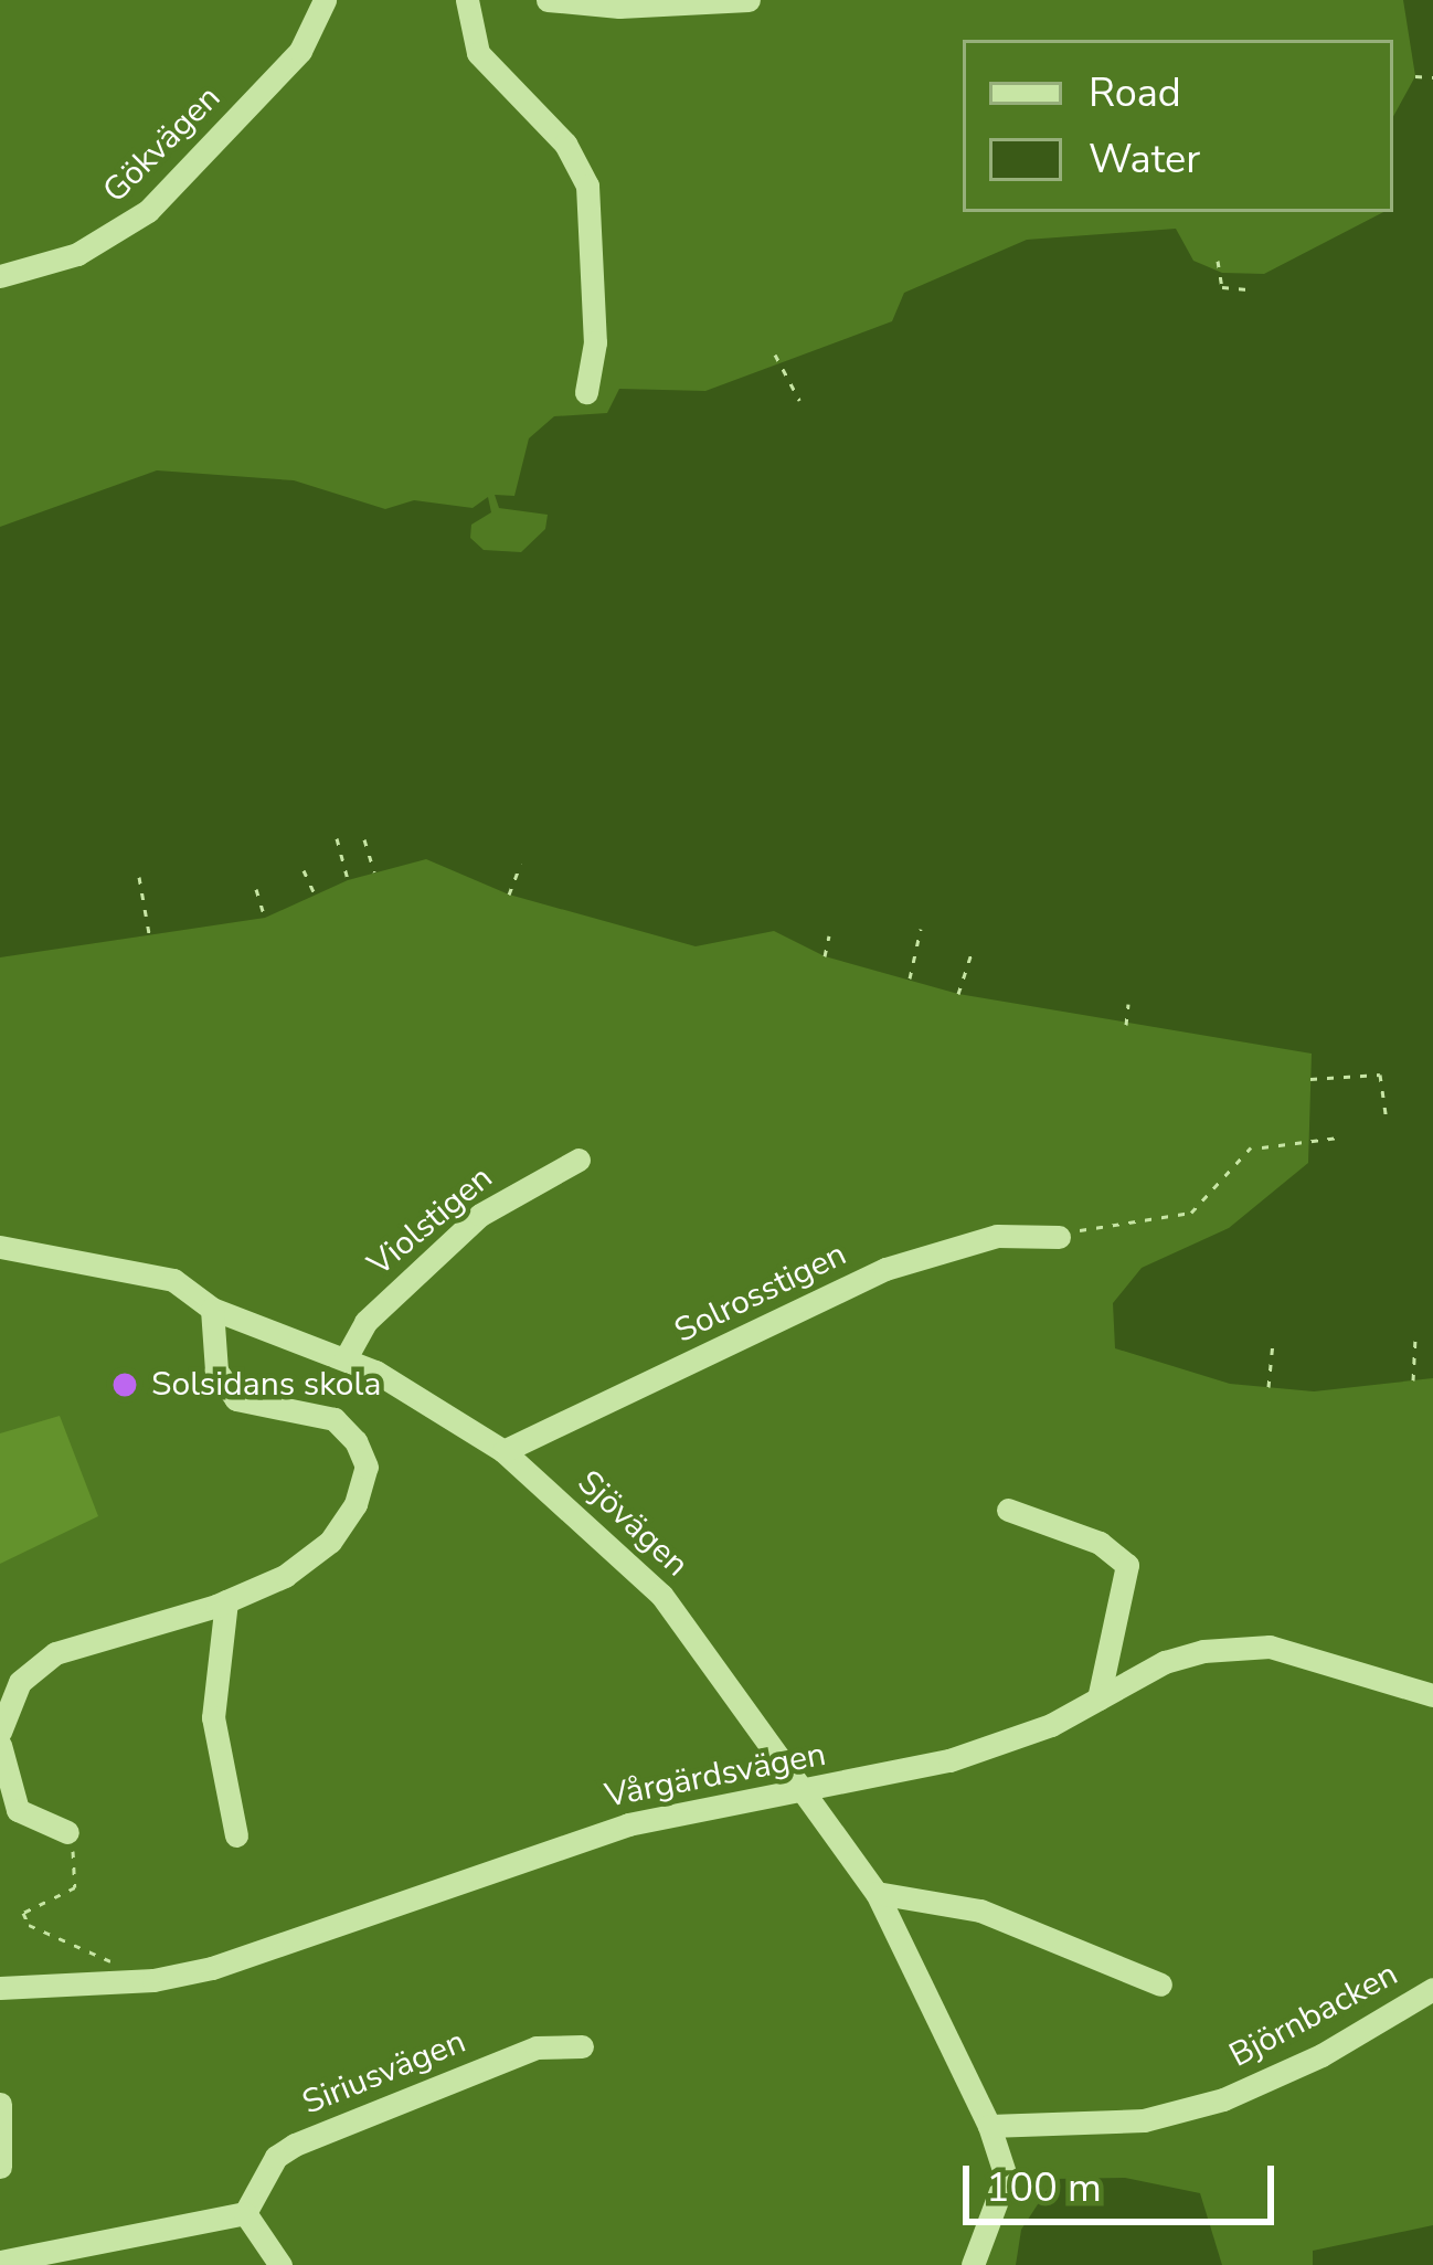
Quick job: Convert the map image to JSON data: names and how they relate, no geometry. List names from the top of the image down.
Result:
{
  "streets": {
    "street": [
      "Gökvägen",
      "Violstigen",
      "Solrosstigen",
      "Sjövägen",
      "Vårgärdsvägen",
      "Björnbacken",
      "Siriusvägen"
    ]
  },
  "crossings": [
    ["Violstigen", "Sjövägen"],
    ["Solrosstigen", "Sjövägen"],
    ["Sjövägen", "Vårgärdsvägen"],
    ["Sjövägen", "Björnbacken"]
  ],
  "places": ["Solsidans skola"],
  "legend": ["Road", "Water"],
  "scale_bar": "100 m"
}
